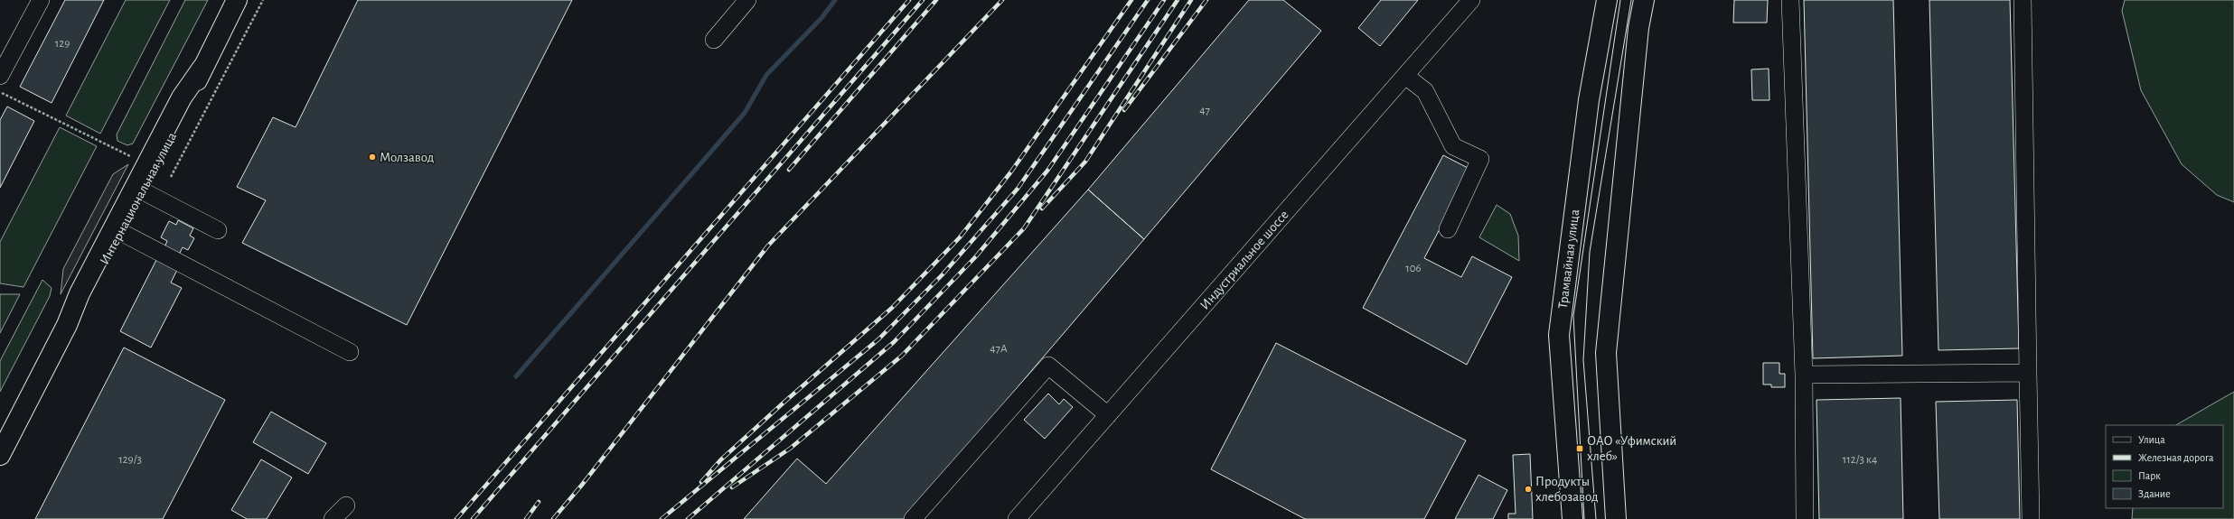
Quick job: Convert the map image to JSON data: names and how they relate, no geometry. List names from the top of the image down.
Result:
{
  "streets": {
    "main road": ["Интернациональная улица", "Трамвайная улица"],
    "street": ["Индустриальное шоссе"]
  },
  "places": {
    "other": ["Молзавод", "Продукты хлебозавод"],
    "transit": ["ОАО «Уфимский хлеб»"]
  },
  "house_numbers": [
    "129",
    "47",
    "106",
    "47А",
    "129/3",
    "112/3 к4"
  ],
  "legend": [
    "Улица",
    "Железная дорога",
    "Парк",
    "Здание"
  ]
}
